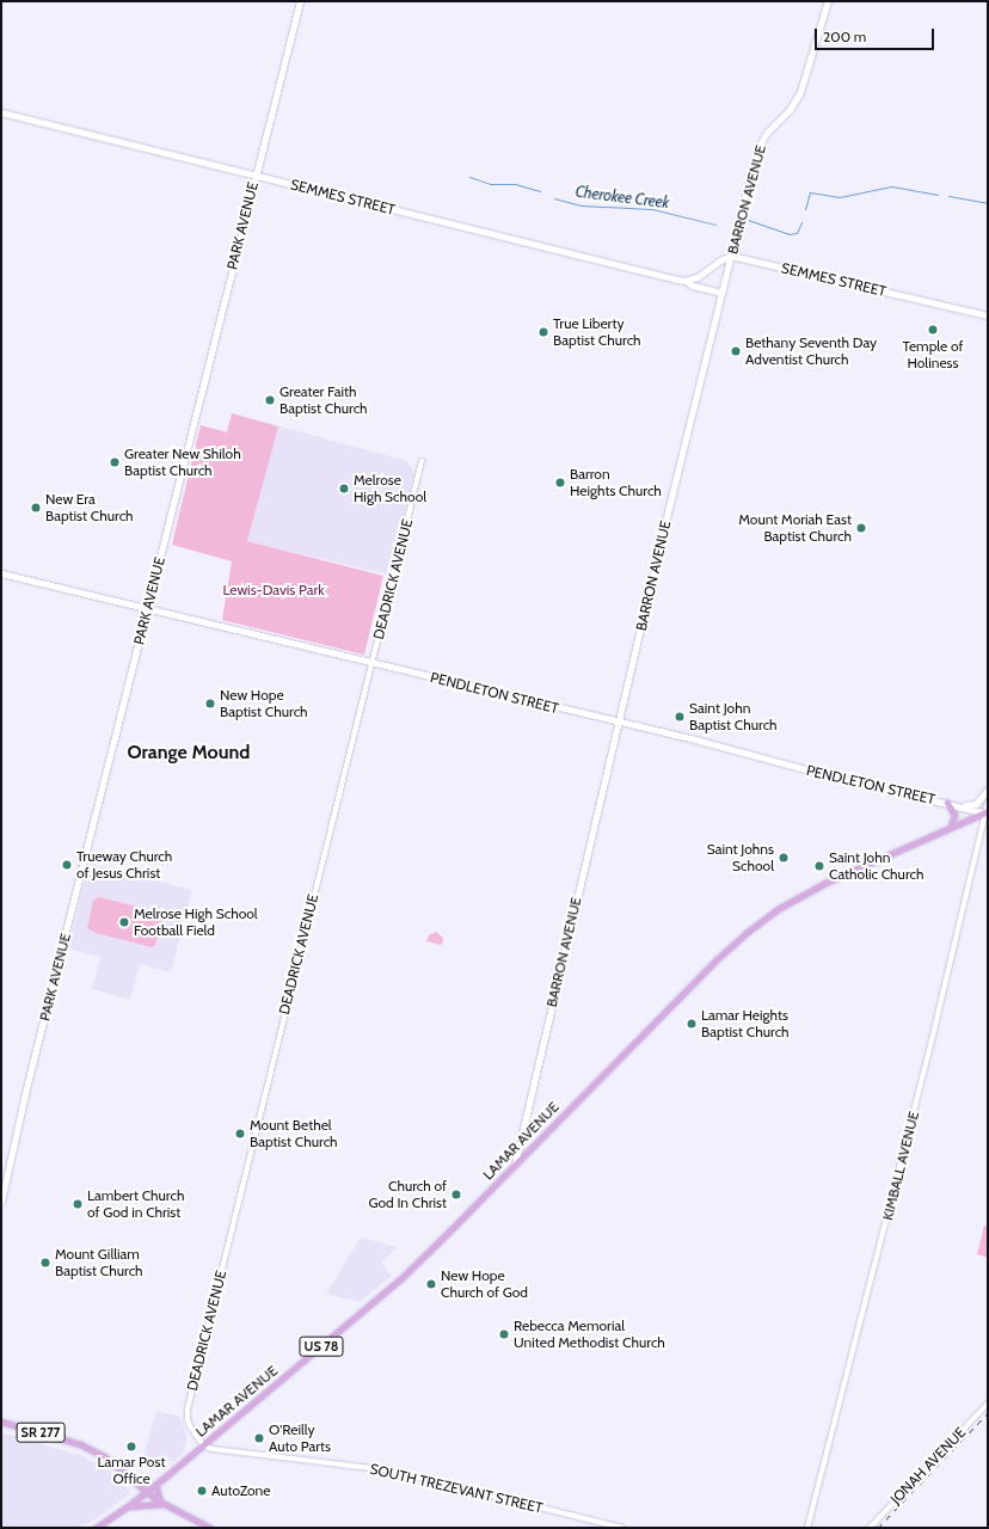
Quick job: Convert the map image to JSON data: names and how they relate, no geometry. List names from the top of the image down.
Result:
{
  "streets": {
    "main road": [
      "SEMMES STREET",
      "BARRON AVENUE",
      "PARK AVENUE",
      "PENDLETON STREET",
      "LAMAR AVENUE",
      "KIMBALL AVENUE",
      "US 78",
      "SR 277"
    ],
    "street": ["DEADRICK AVENUE", "JONAH AVENUE", "SOUTH TREZEVANT STREET"]
  },
  "crossings": [
    ["SEMMES STREET", "BARRON AVENUE"],
    ["SEMMES STREET", "PARK AVENUE"],
    ["BARRON AVENUE", "PENDLETON STREET"],
    ["BARRON AVENUE", "LAMAR AVENUE"],
    ["PARK AVENUE", "PENDLETON STREET"],
    ["DEADRICK AVENUE", "PENDLETON STREET"],
    ["DEADRICK AVENUE", "LAMAR AVENUE"],
    ["DEADRICK AVENUE", "SOUTH TREZEVANT STREET"],
    ["PENDLETON STREET", "LAMAR AVENUE"],
    ["PENDLETON STREET", "KIMBALL AVENUE"],
    ["LAMAR AVENUE", "KIMBALL AVENUE"],
    ["LAMAR AVENUE", "SR 277"],
    ["LAMAR AVENUE", "SOUTH TREZEVANT STREET"]
  ],
  "districts": ["Orange Mound"],
  "water": ["Cherokee Creek"],
  "parks": ["Lewis-Davis Park"],
  "places": [
    "Temple of Holiness",
    "True Liberty Baptist Church",
    "Bethany Seventh Day Adventist Church",
    "Greater Faith Baptist Church",
    "Greater New Shiloh Baptist Church",
    "Barron Heights Church",
    "Melrose High School",
    "New Era Baptist Church",
    "Mount Moriah East Baptist Church",
    "New Hope Baptist Church",
    "Saint John Baptist Church",
    "Saint Johns School",
    "Trueway Church of Jesus Christ",
    "Saint John Catholic Church",
    "Melrose High School Football Field",
    "Lamar Heights Baptist Church",
    "Mount Bethel Baptist Church",
    "Church of God In Christ",
    "Lambert Church of God in Christ",
    "Mount Gilliam Baptist Church",
    "New Hope Church of God",
    "Rebecca Memorial United Methodist Church",
    "O'Reilly Auto Parts",
    "Lamar Post Office",
    "AutoZone"
  ],
  "scale_bar": "200 m"
}
